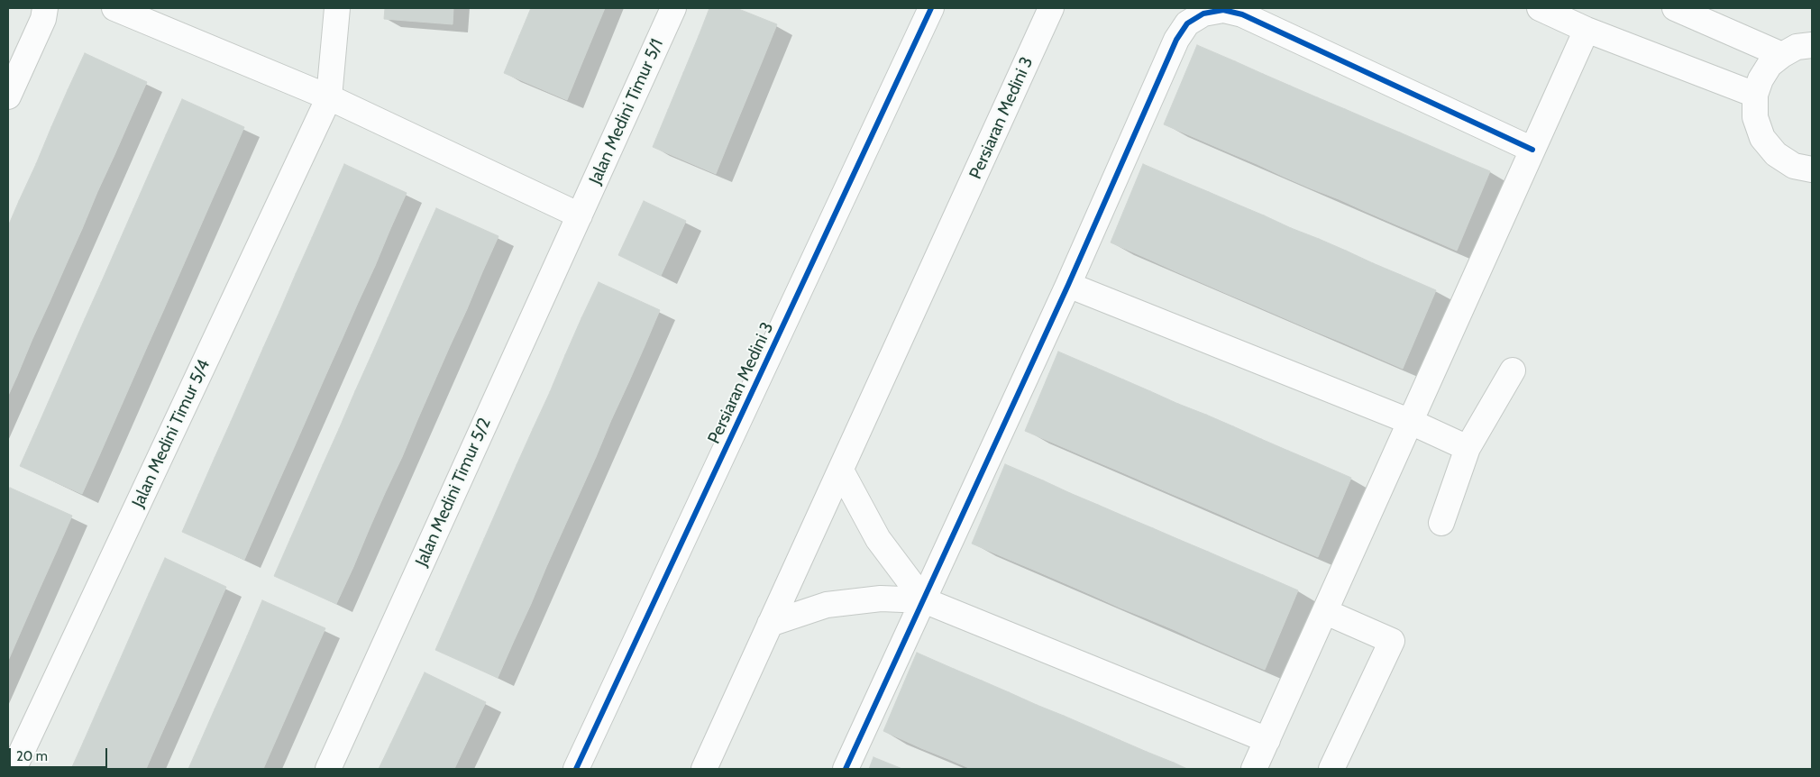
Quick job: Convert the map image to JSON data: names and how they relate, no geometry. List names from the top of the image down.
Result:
{
  "streets": {
    "street": [
      "Jalan Medini Timur 5/1",
      "Persiaran Medini 3",
      "Jalan Medini Timur 5/4",
      "Jalan Medini Timur 5/2"
    ]
  },
  "crossings": [
    ["Jalan Medini Timur 5/1", "Jalan Medini Timur 5/2"]
  ],
  "scale_bar": "20 m"
}
